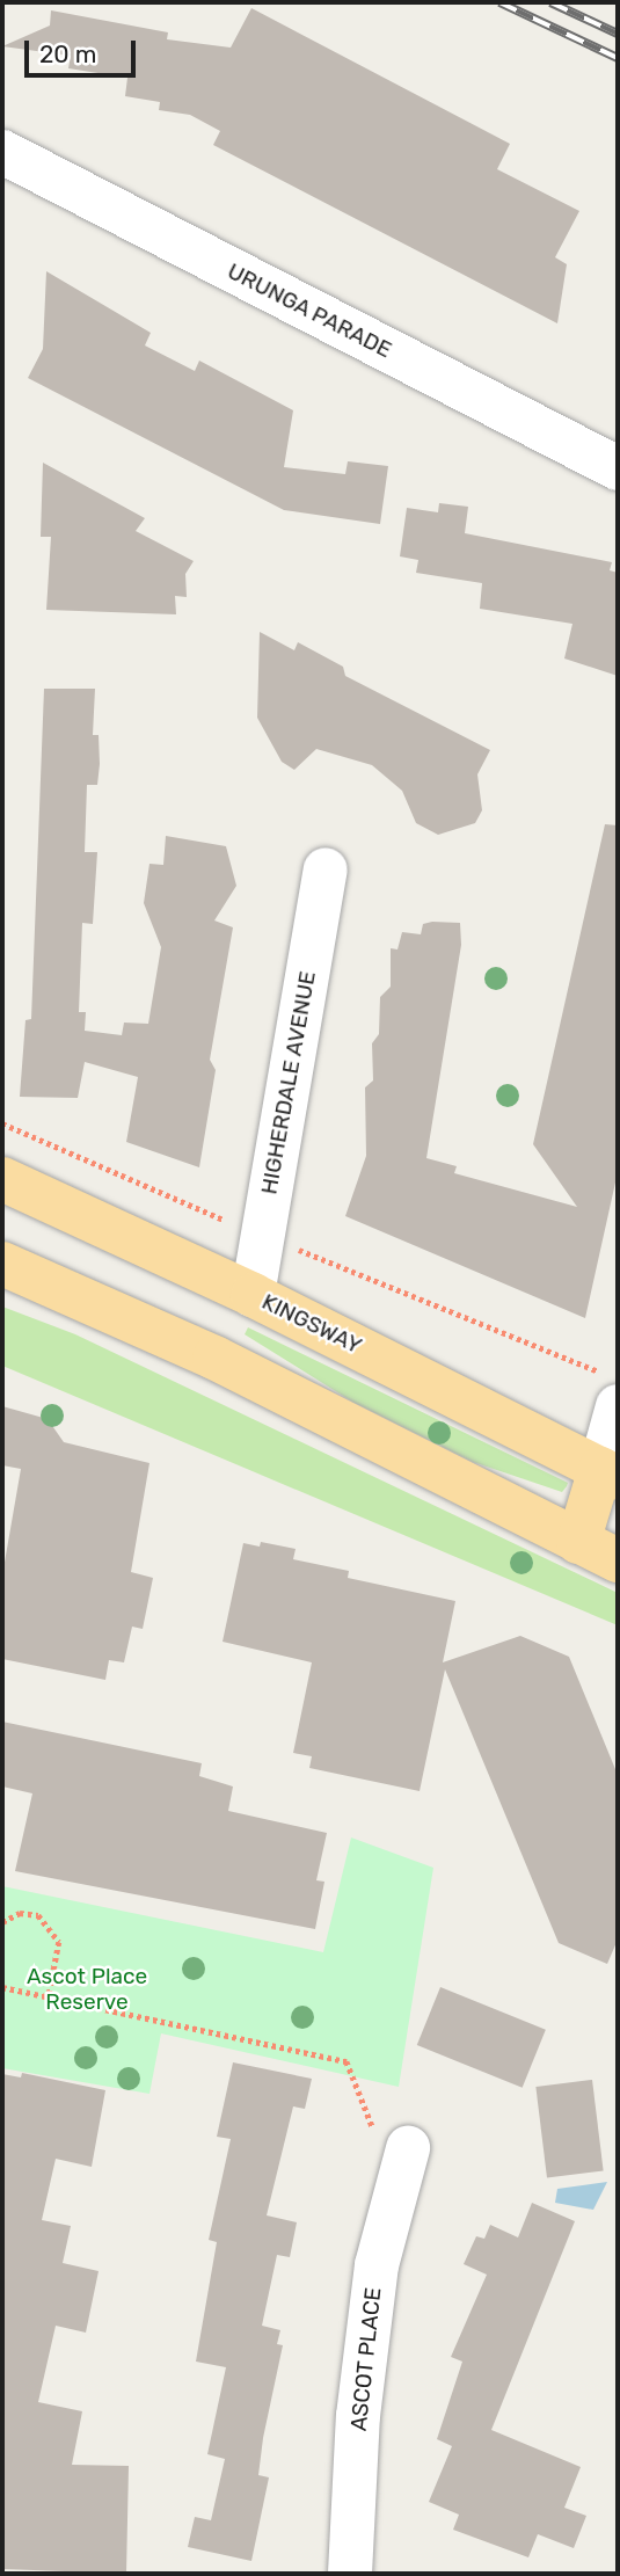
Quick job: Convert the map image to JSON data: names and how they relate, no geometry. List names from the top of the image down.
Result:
{
  "streets": {
    "main road": ["KINGSWAY"],
    "street": ["URUNGA PARADE", "HIGHERDALE AVENUE", "ASCOT PLACE"]
  },
  "crossings": [
    ["HIGHERDALE AVENUE", "KINGSWAY"]
  ],
  "parks": ["Ascot Place Reserve"],
  "scale_bar": "20 m"
}
